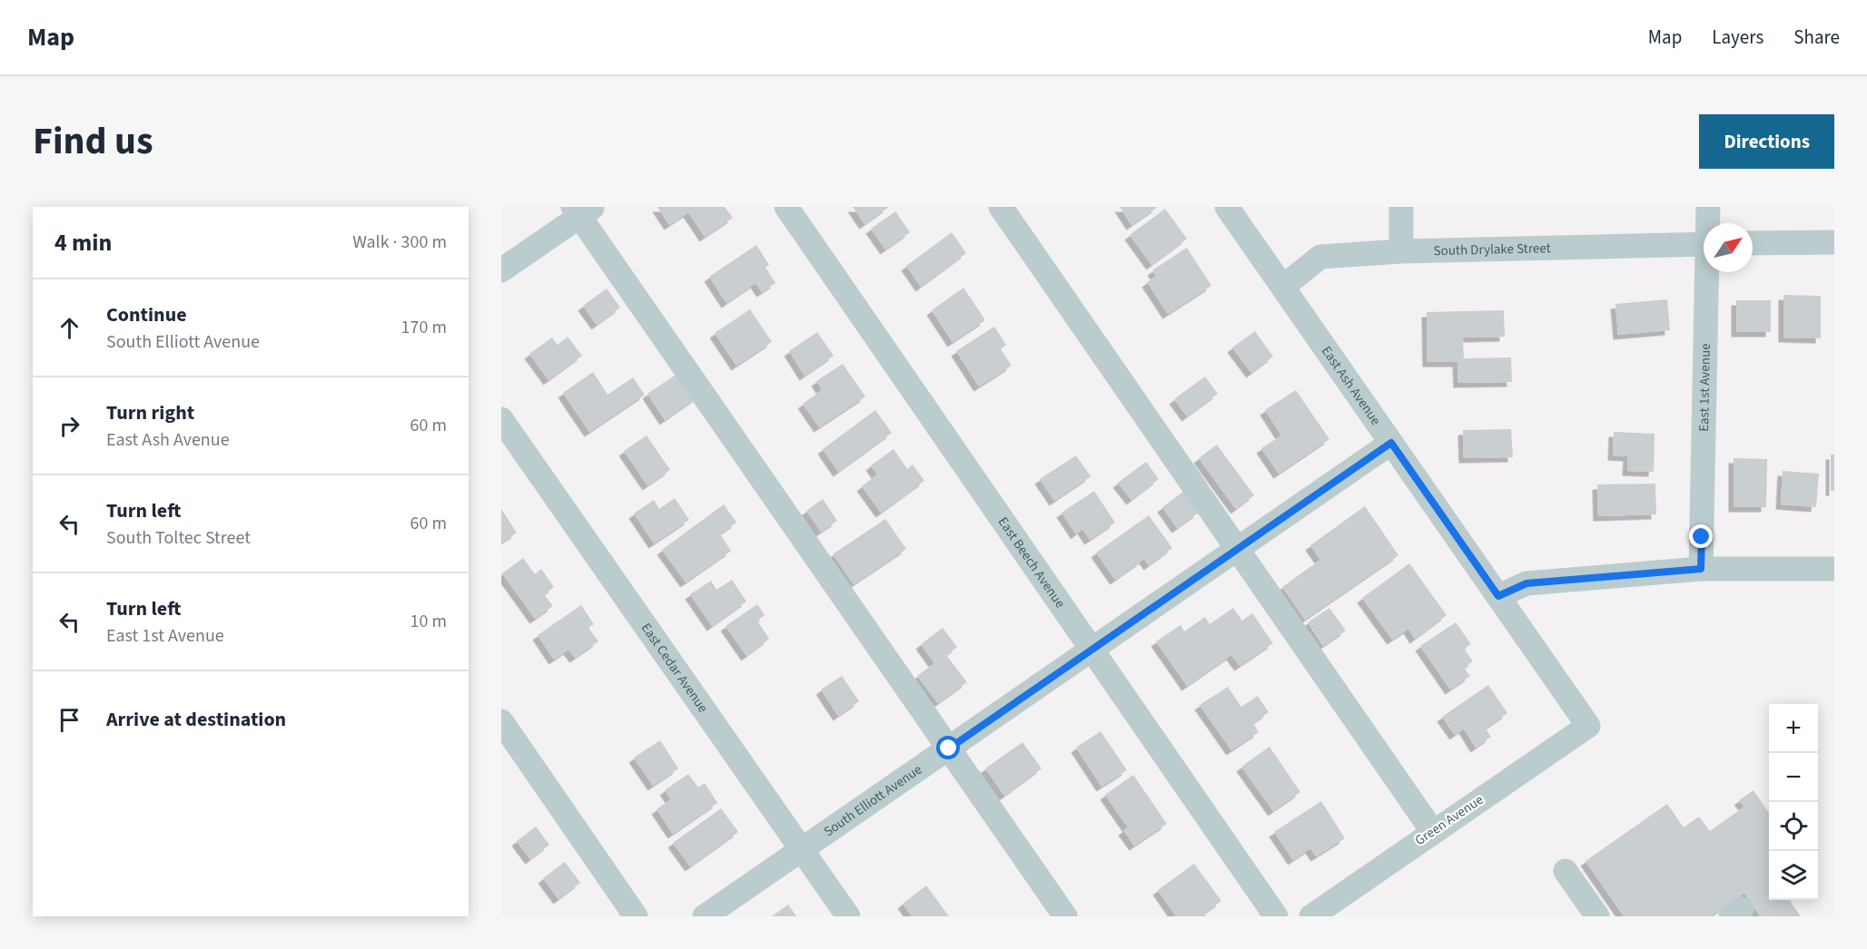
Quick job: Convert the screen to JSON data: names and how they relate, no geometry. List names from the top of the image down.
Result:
{
  "streets": {
    "street": [
      "South Drylake Street",
      "East Ash Avenue",
      "East 1st Avenue",
      "East Beech Avenue",
      "East Cedar Avenue",
      "South Elliott Avenue",
      "Green Avenue"
    ]
  },
  "crossings": [
    ["South Drylake Street", "East Ash Avenue"],
    ["East Ash Avenue", "South Elliott Avenue"],
    ["East Ash Avenue", "Green Avenue"],
    ["East Beech Avenue", "South Elliott Avenue"],
    ["East Cedar Avenue", "South Elliott Avenue"]
  ],
  "north": "top right",
  "page": {
    "header": "Map",
    "nav": ["Map", "Layers", "Share"],
    "title": "Find us",
    "buttons": "Directions",
    "heading": ["4 min", "Walk · 300 m"],
    "list": [
      ["Continue", "South Elliott Avenue", "170 m"],
      ["Turn right", "East Ash Avenue", "60 m"],
      ["Turn left", "South Toltec Street", "60 m"],
      ["Turn left", "East 1st Avenue", "10 m"],
      "Arrive at destination"
    ],
    "map_buttons": ["+", "−"]
  }
}
